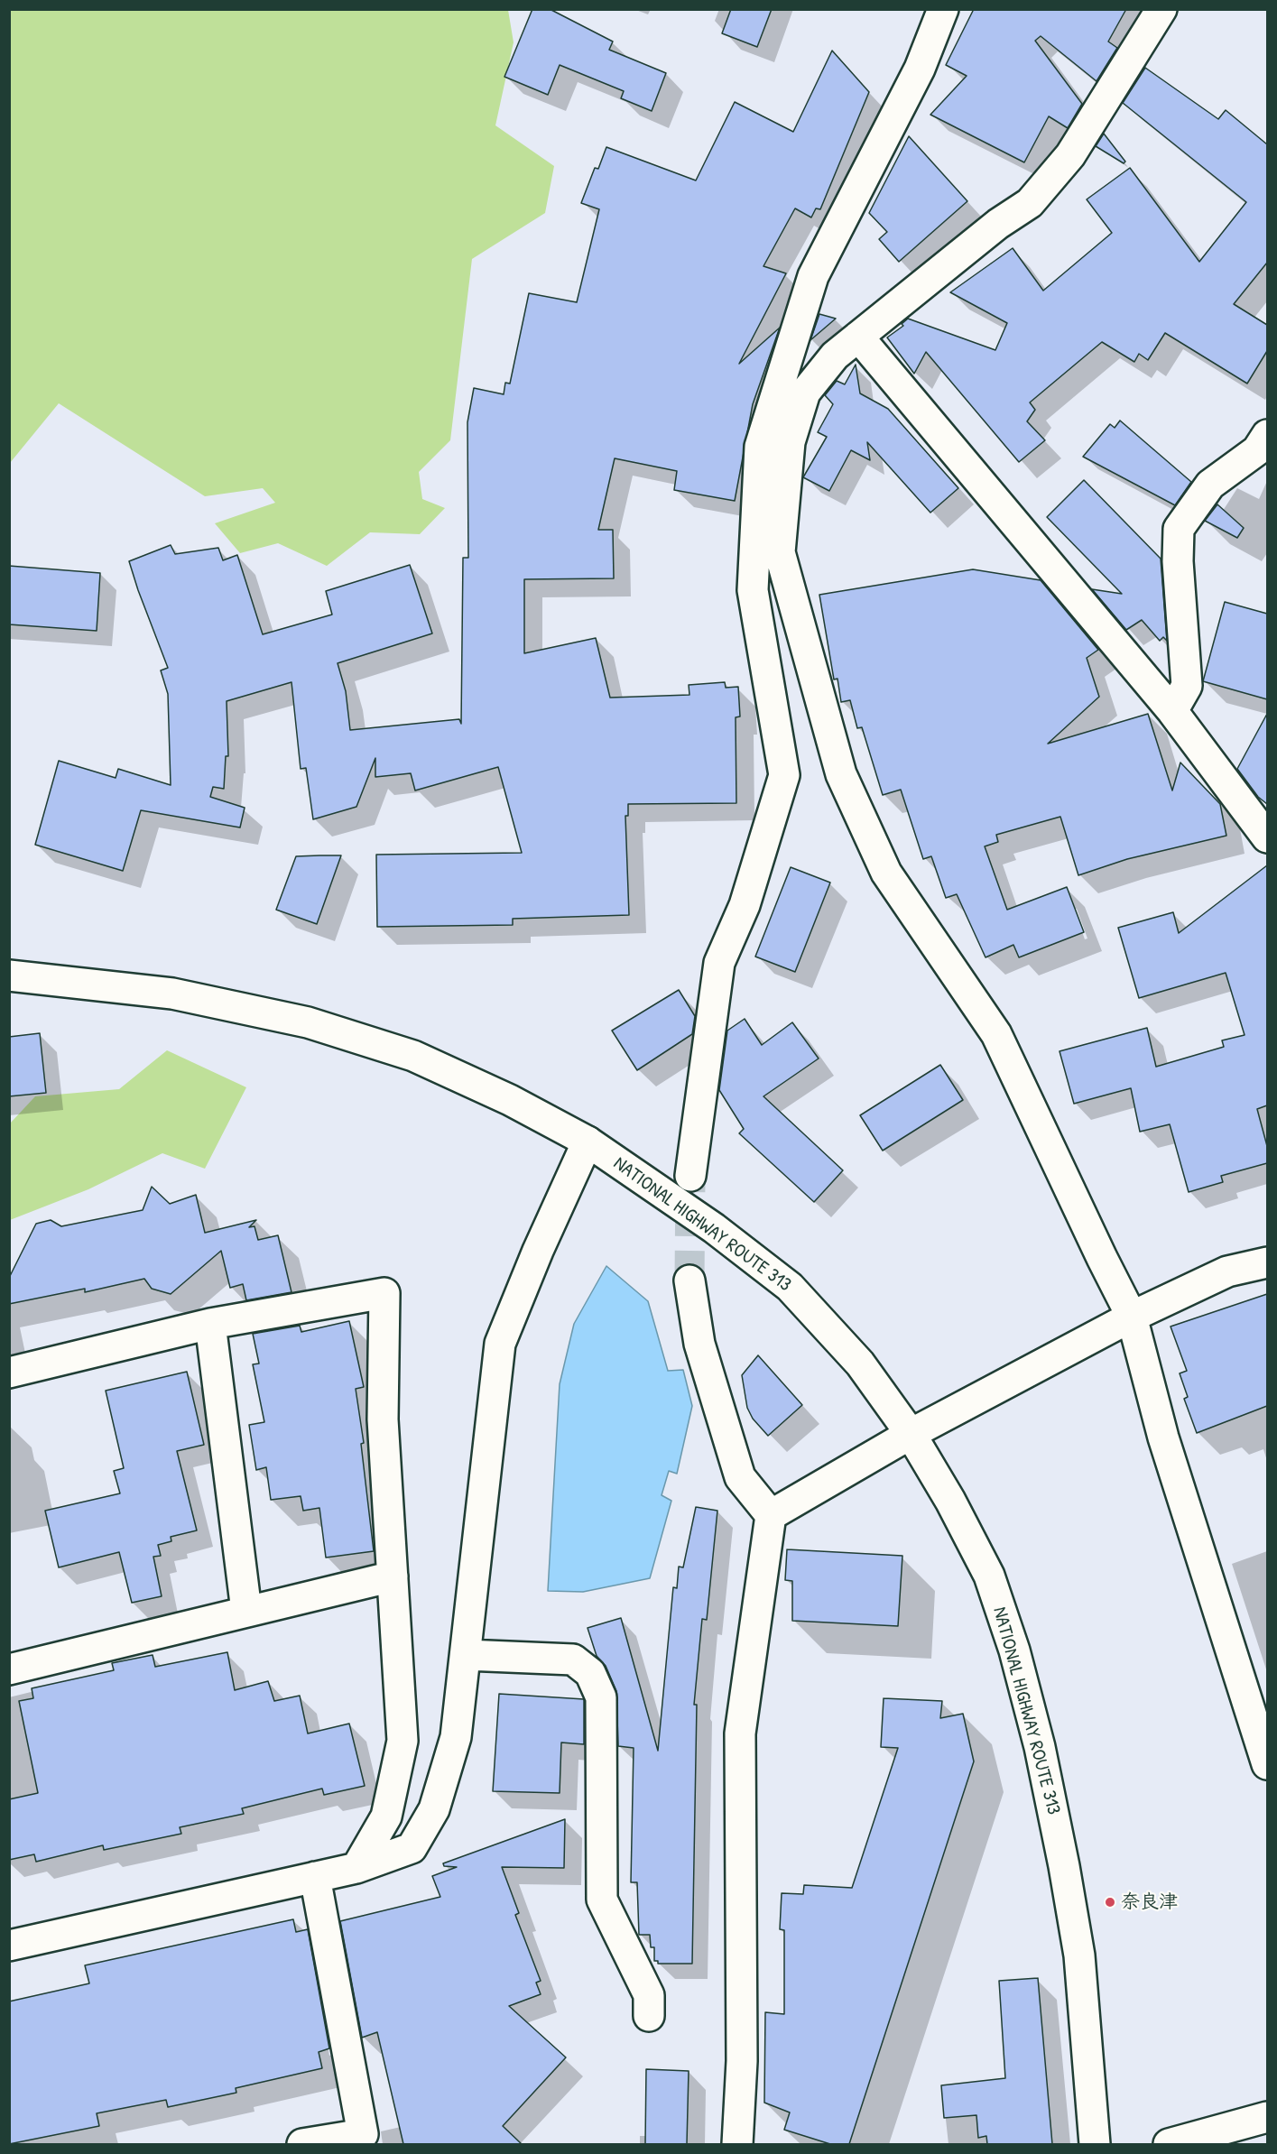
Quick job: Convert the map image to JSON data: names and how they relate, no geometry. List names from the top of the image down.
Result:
{
  "streets": {
    "main road": ["NATIONAL HIGHWAY ROUTE 313"]
  },
  "places": ["奈良津"]
}
